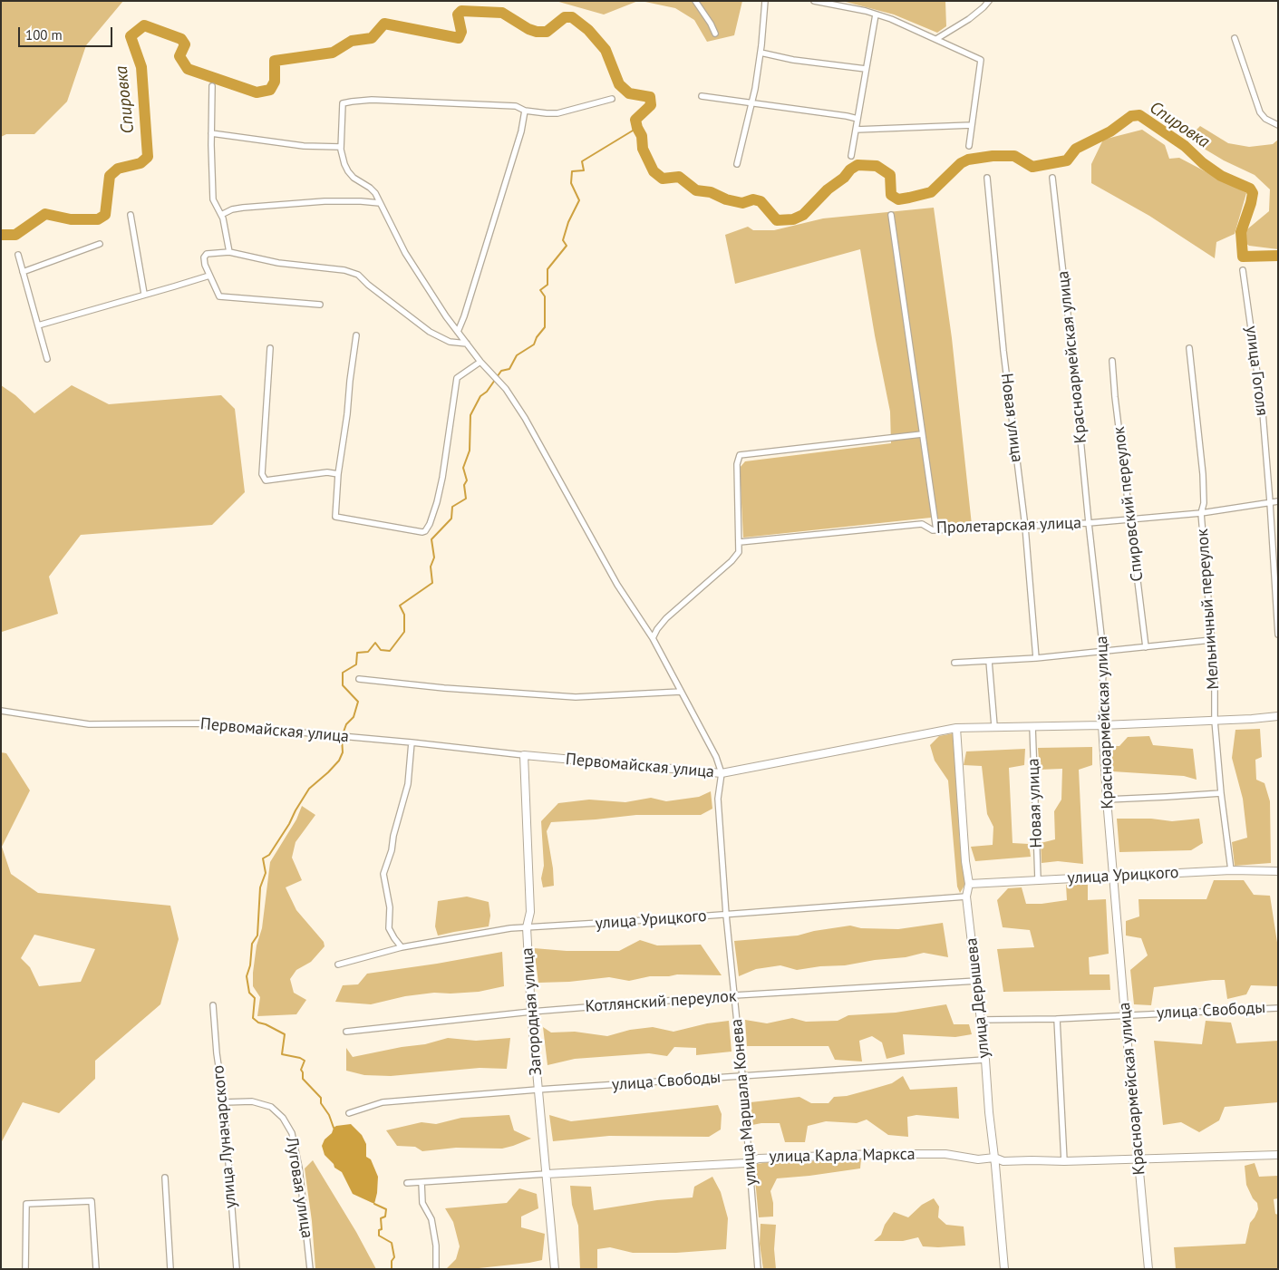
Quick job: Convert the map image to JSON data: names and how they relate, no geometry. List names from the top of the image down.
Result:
{
  "streets": {
    "street": [
      "Красноармейская улица",
      "улица Гоголя",
      "Новая улица",
      "Спировский переулок",
      "Пролетарская улица",
      "Мельничный переулок",
      "Первомайская улица",
      "улица Урицкого",
      "улица Дерышева",
      "Котлянский переулок",
      "улица Свободы",
      "Загородная улица",
      "улица Маршала Конева",
      "улица Луначарского",
      "улица Карла Маркса",
      "Луговая улица"
    ]
  },
  "crossings": [
    ["Красноармейская улица", "Пролетарская улица"],
    ["Красноармейская улица", "Первомайская улица"],
    ["Красноармейская улица", "улица Урицкого"],
    ["Красноармейская улица", "улица Свободы"],
    ["Красноармейская улица", "улица Карла Маркса"],
    ["улица Гоголя", "Пролетарская улица"],
    ["Новая улица", "Пролетарская улица"],
    ["Новая улица", "Первомайская улица"],
    ["Новая улица", "улица Урицкого"],
    ["Спировский переулок", "Пролетарская улица"],
    ["Пролетарская улица", "Мельничный переулок"],
    ["Мельничный переулок", "Первомайская улица"],
    ["Мельничный переулок", "улица Урицкого"],
    ["Первомайская улица", "улица Дерышева"],
    ["Первомайская улица", "Загородная улица"],
    ["Первомайская улица", "улица Маршала Конева"],
    ["улица Урицкого", "улица Дерышева"],
    ["улица Урицкого", "Загородная улица"],
    ["улица Урицкого", "улица Маршала Конева"],
    ["улица Дерышева", "Котлянский переулок"],
    ["улица Дерышева", "улица Свободы"],
    ["улица Дерышева", "улица Карла Маркса"],
    ["Котлянский переулок", "Загородная улица"],
    ["Котлянский переулок", "улица Маршала Конева"],
    ["улица Свободы", "Загородная улица"],
    ["улица Свободы", "улица Маршала Конева"],
    ["Загородная улица", "улица Карла Маркса"],
    ["улица Маршала Конева", "улица Карла Маркса"],
    ["улица Луначарского", "Луговая улица"]
  ],
  "water": ["Спировка"],
  "scale_bar": "100 m"
}
